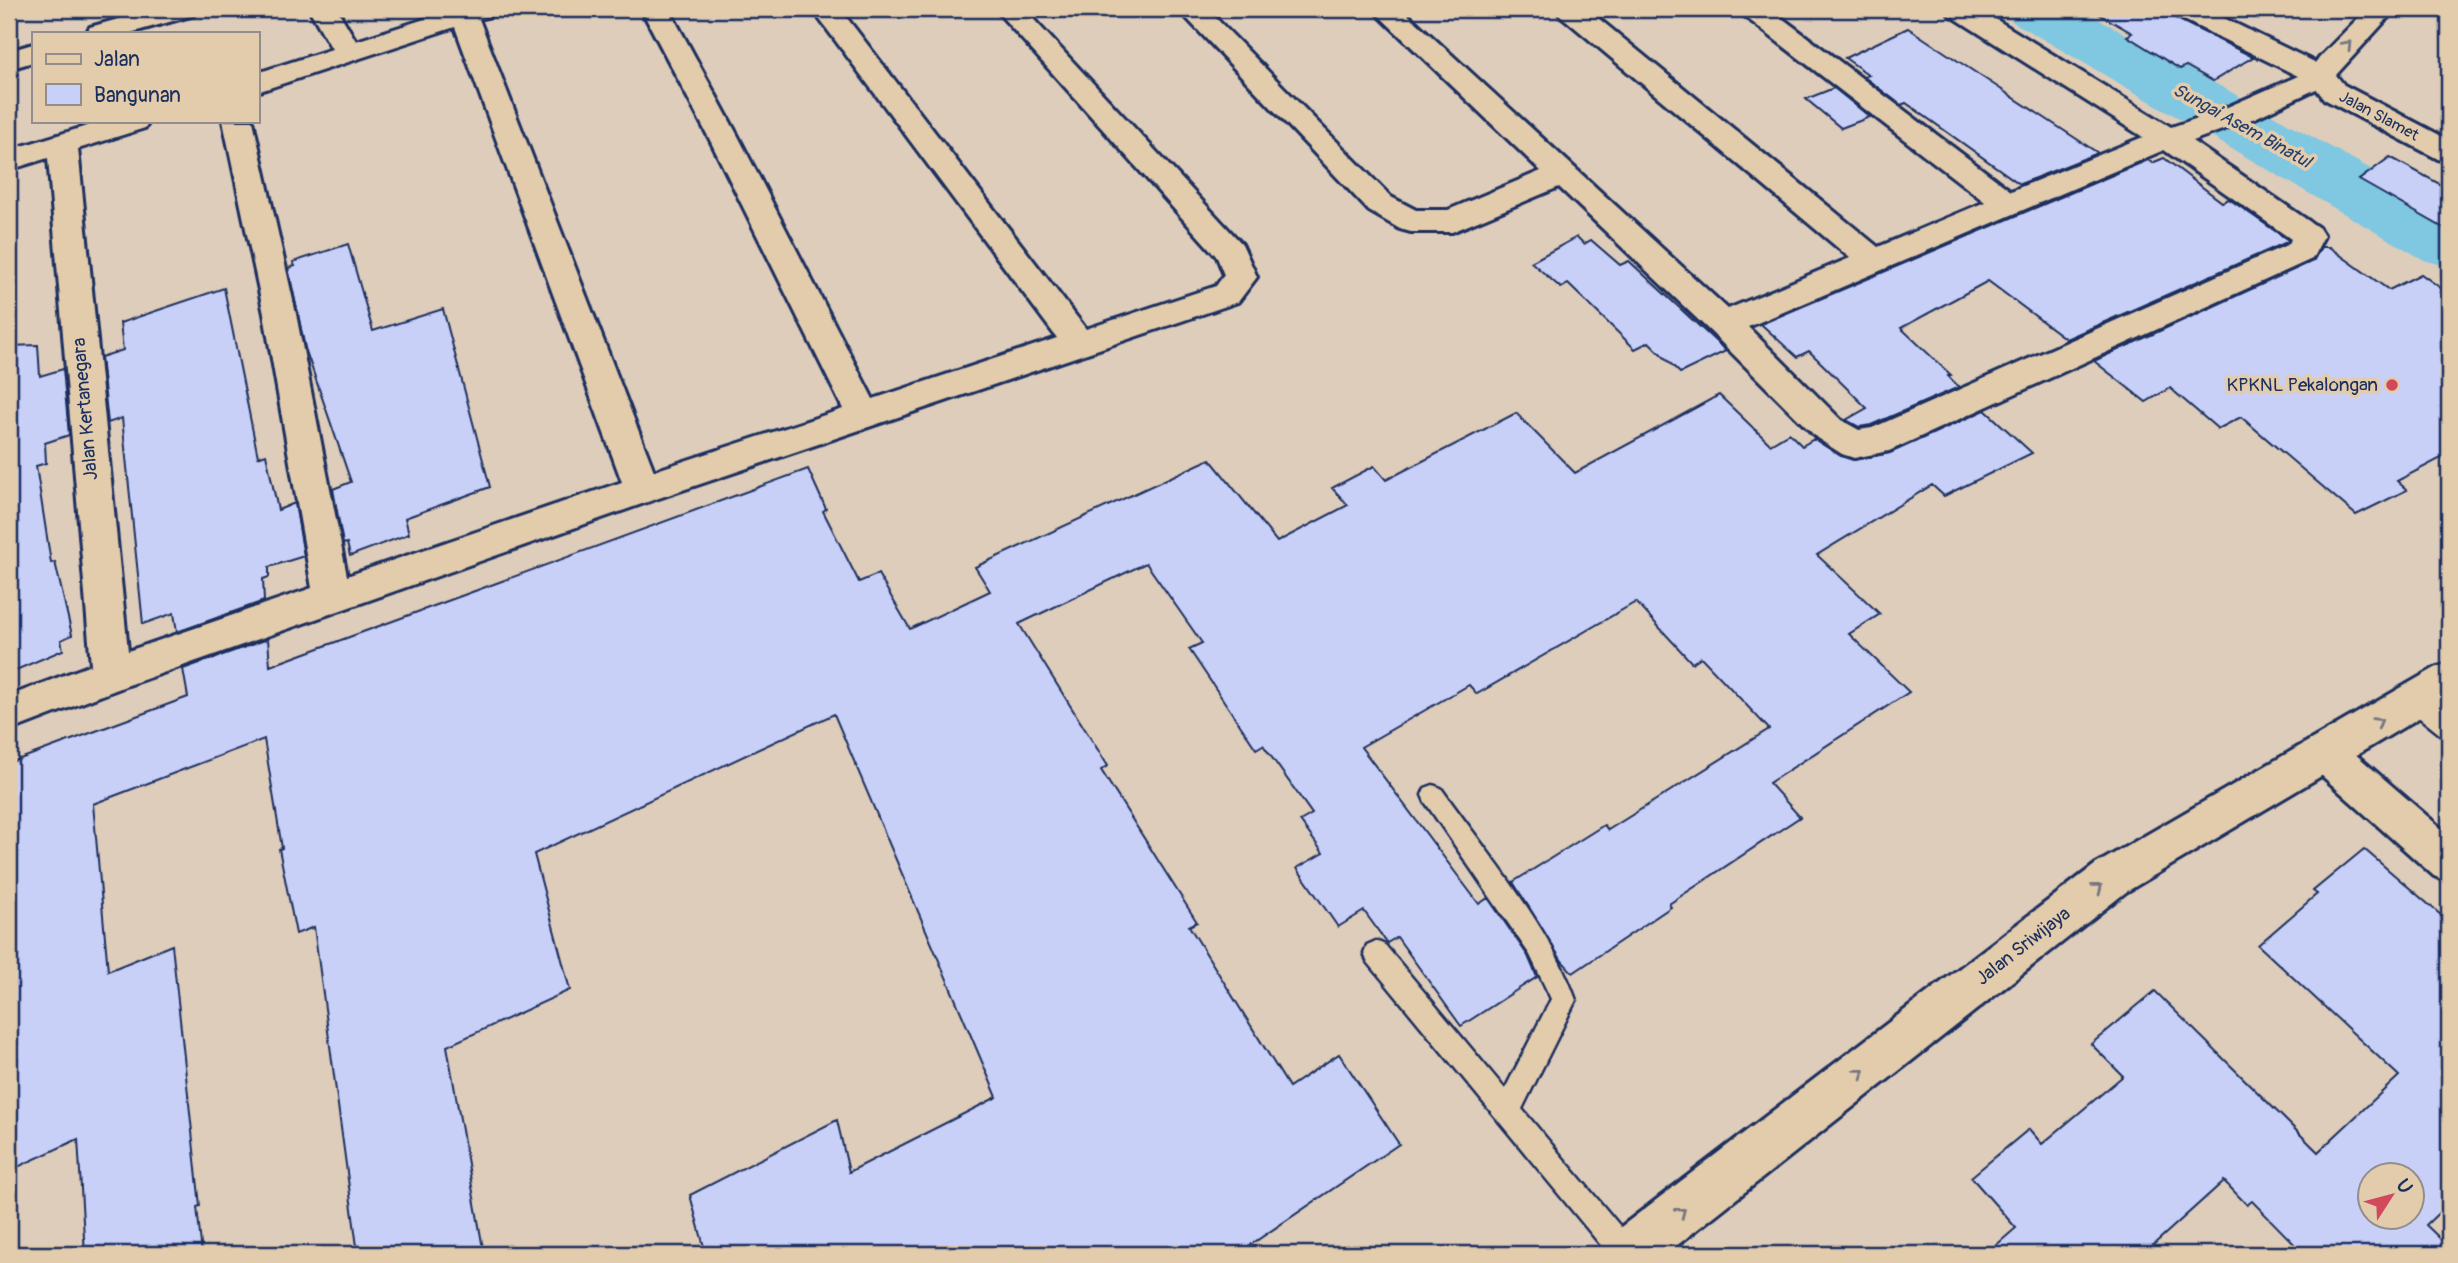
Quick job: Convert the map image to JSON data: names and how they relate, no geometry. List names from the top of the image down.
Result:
{
  "streets": {
    "main road": ["Jalan Slamet", "Jalan Kertanegara", "Jalan Sriwijaya"]
  },
  "one_way": ["Jalan Slamet", "Jalan Sriwijaya"],
  "water": ["Sungai Asem Binatul"],
  "places": ["KPKNL Pekalongan"],
  "legend": ["Jalan", "Bangunan"],
  "north": "top right"
}
